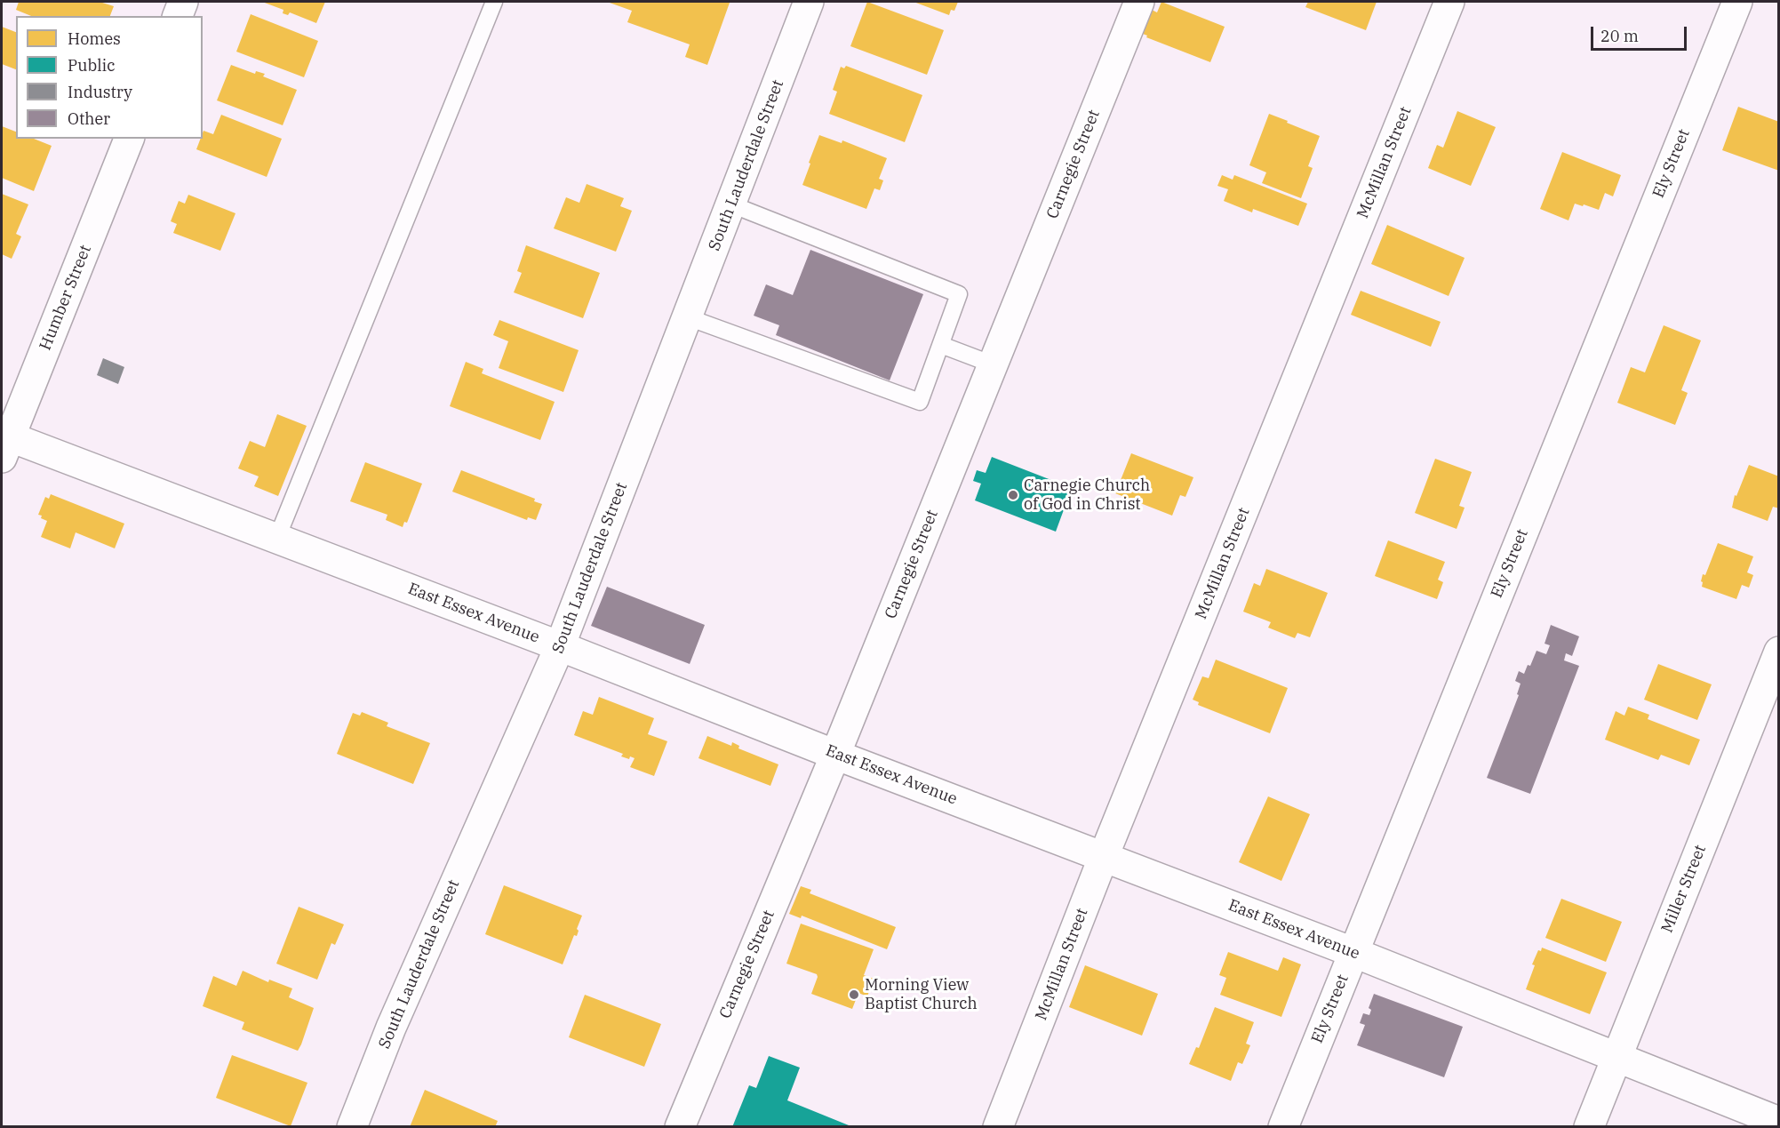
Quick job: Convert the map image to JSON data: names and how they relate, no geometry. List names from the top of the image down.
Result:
{
  "streets": {
    "street": [
      "McMillan Street",
      "Ely Street",
      "Carnegie Street",
      "South Lauderdale Street",
      "Humber Street",
      "East Essex Avenue",
      "Miller Street"
    ]
  },
  "crossings": [
    ["McMillan Street", "East Essex Avenue"],
    ["Ely Street", "East Essex Avenue"],
    ["Carnegie Street", "East Essex Avenue"],
    ["South Lauderdale Street", "East Essex Avenue"],
    ["Humber Street", "East Essex Avenue"],
    ["East Essex Avenue", "Miller Street"]
  ],
  "places": ["Carnegie Church of God in Christ", "Morning View Baptist Church"],
  "legend": [
    "Homes",
    "Public",
    "Industry",
    "Other"
  ],
  "scale_bar": "20 m"
}
